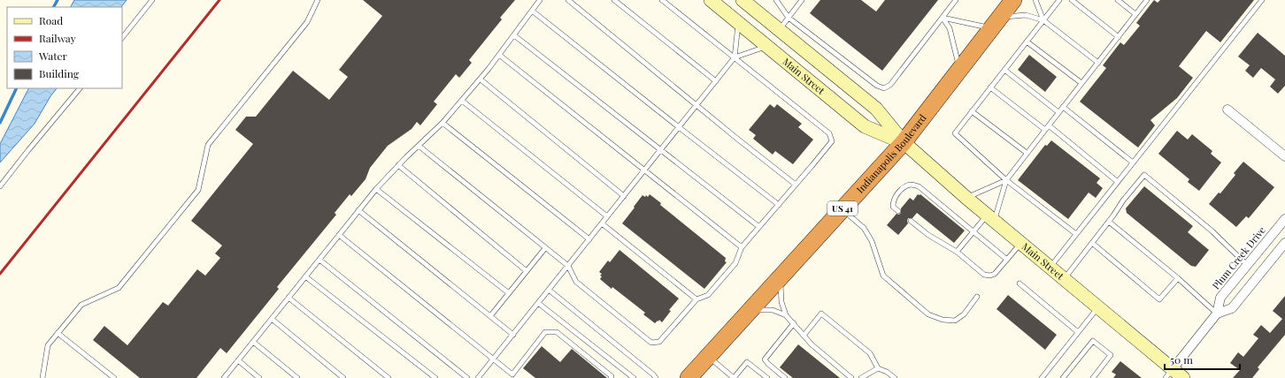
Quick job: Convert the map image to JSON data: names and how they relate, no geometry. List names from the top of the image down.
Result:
{
  "streets": {
    "highway": ["Indianapolis Boulevard", "US 41"],
    "street": ["Main Street", "Plum Creek Drive"]
  },
  "crossings": [
    ["Main Street", "Indianapolis Boulevard"],
    ["Main Street", "Plum Creek Drive"]
  ],
  "legend": [
    "Road",
    "Railway",
    "Water",
    "Building"
  ],
  "scale_bar": "50 m"
}
